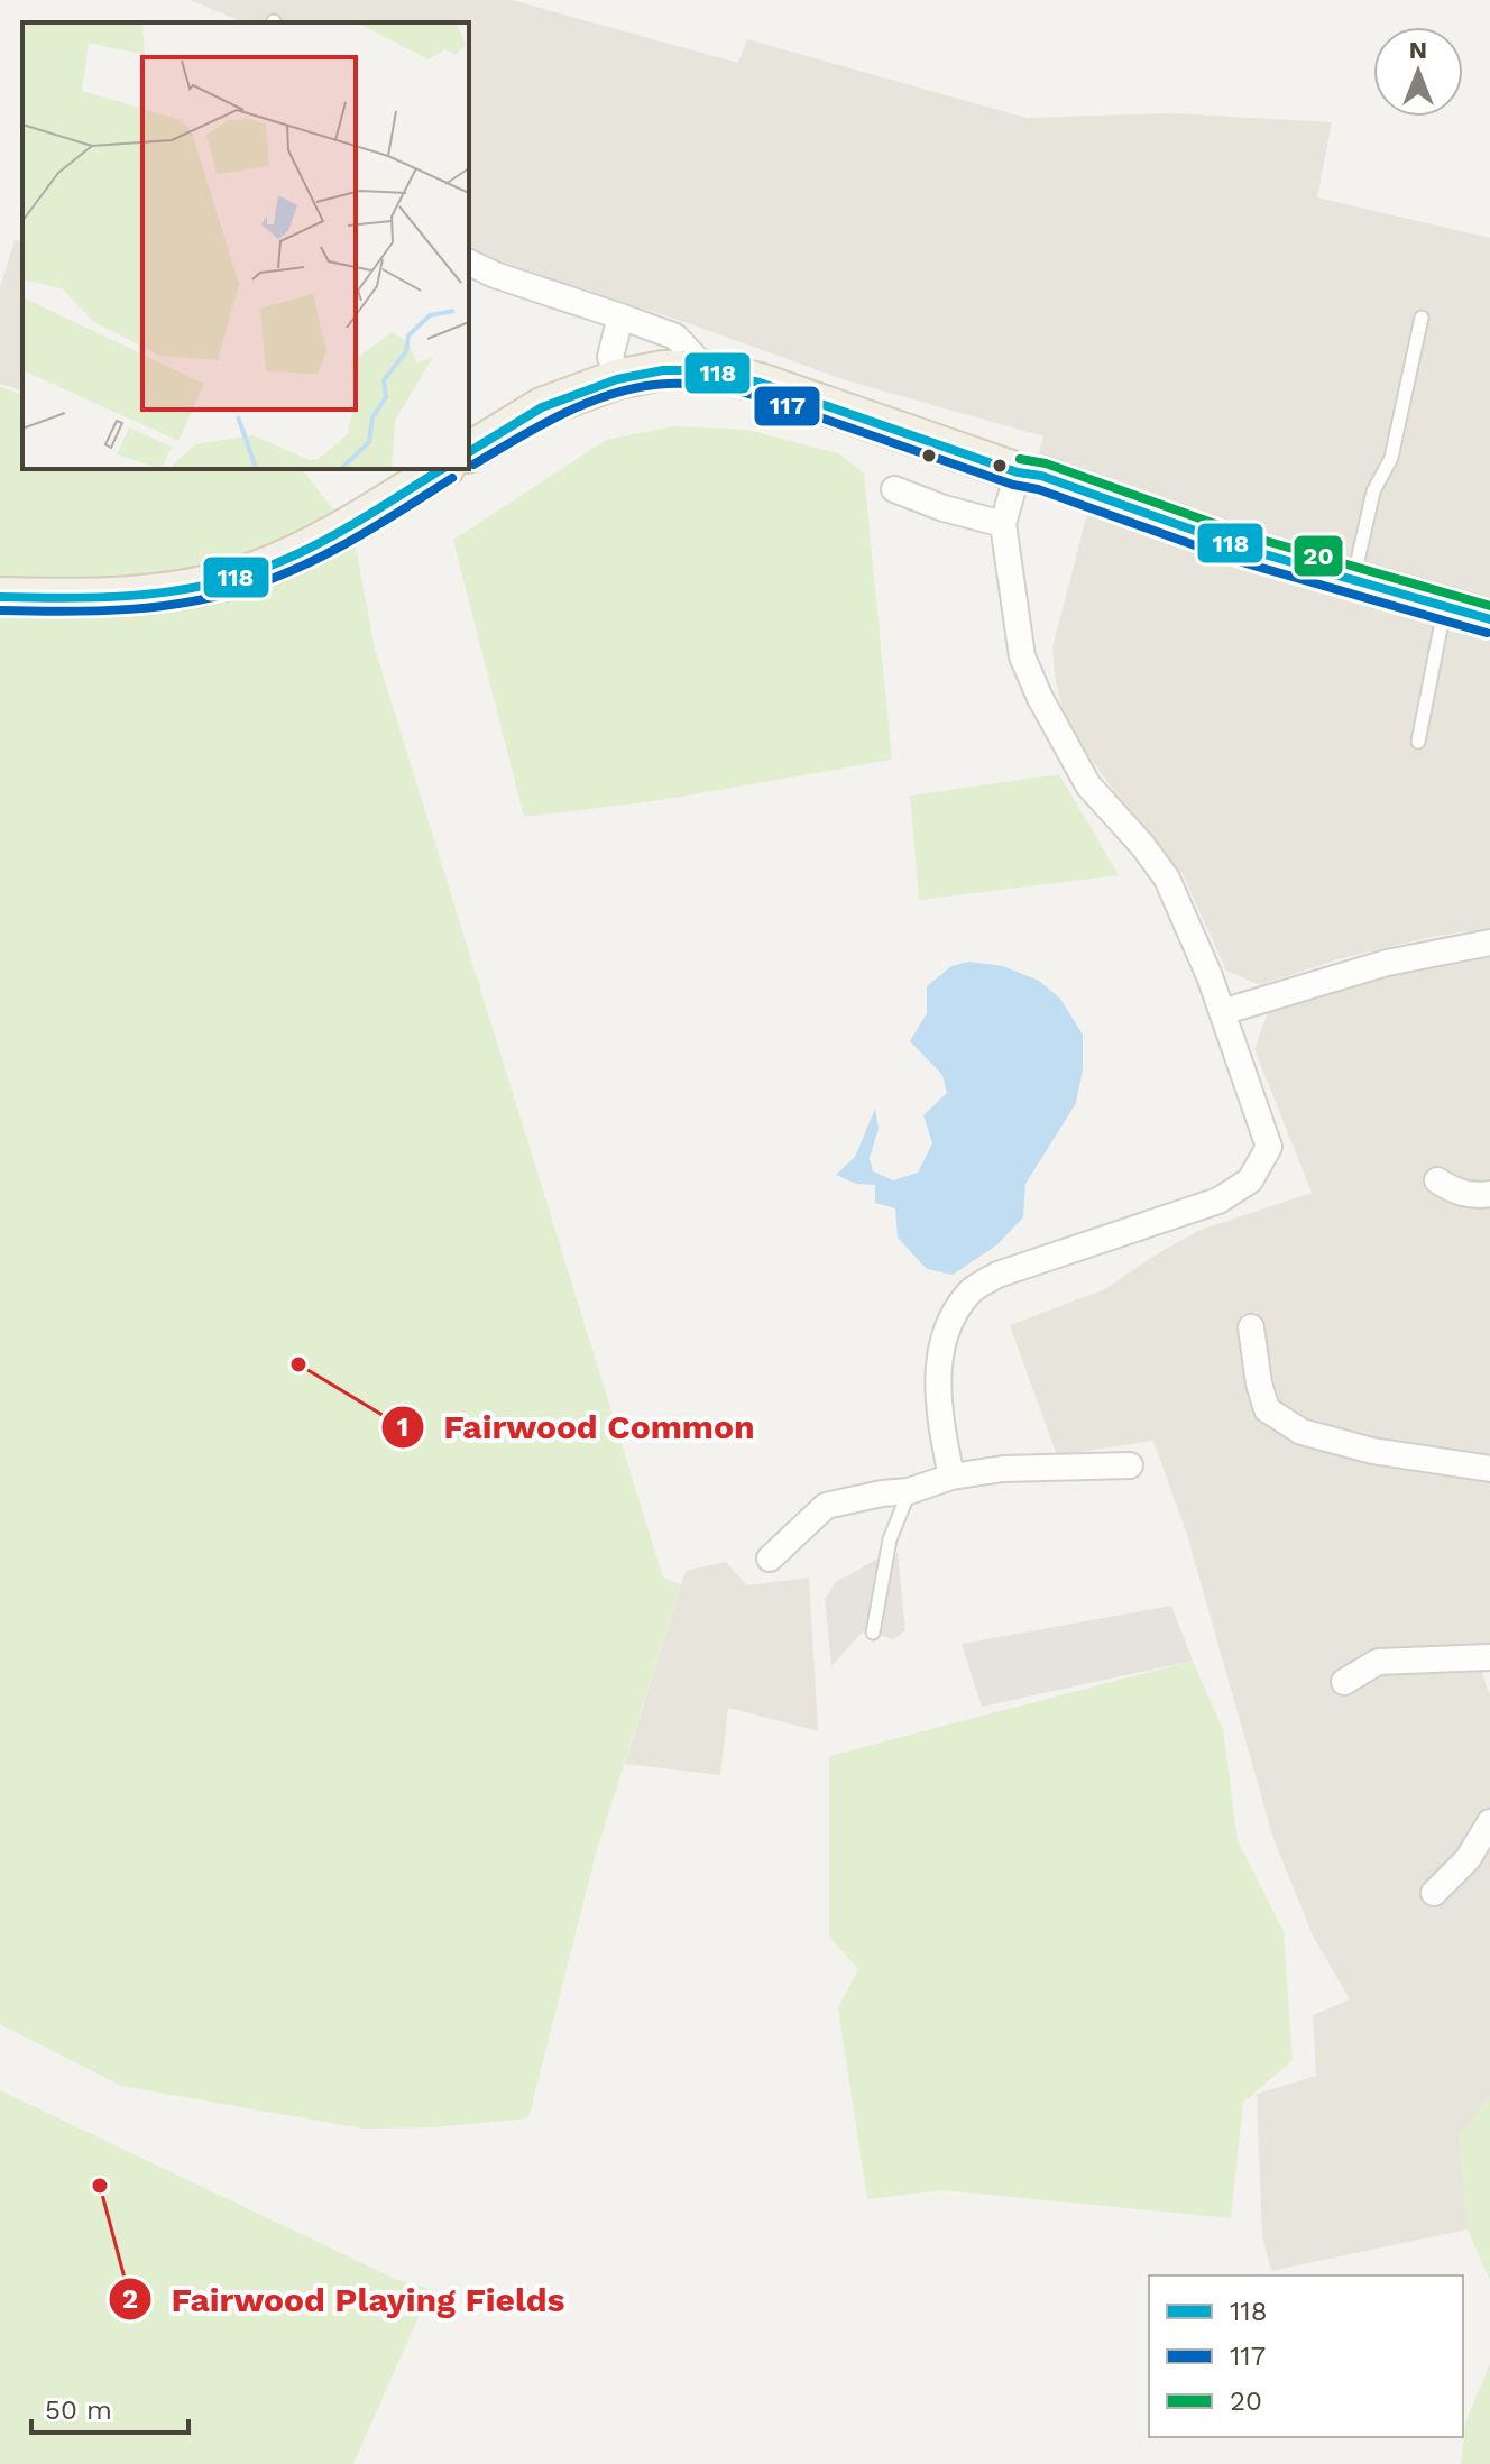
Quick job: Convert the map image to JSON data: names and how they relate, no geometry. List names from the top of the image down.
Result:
{
  "places": ["Fairwood Common", "Fairwood Playing Fields"],
  "lines": ["transit line 118", "transit line 117", "transit line 20"],
  "legend": ["118", "117", "20"],
  "scale_bar": "50 m",
  "north": "top"
}
